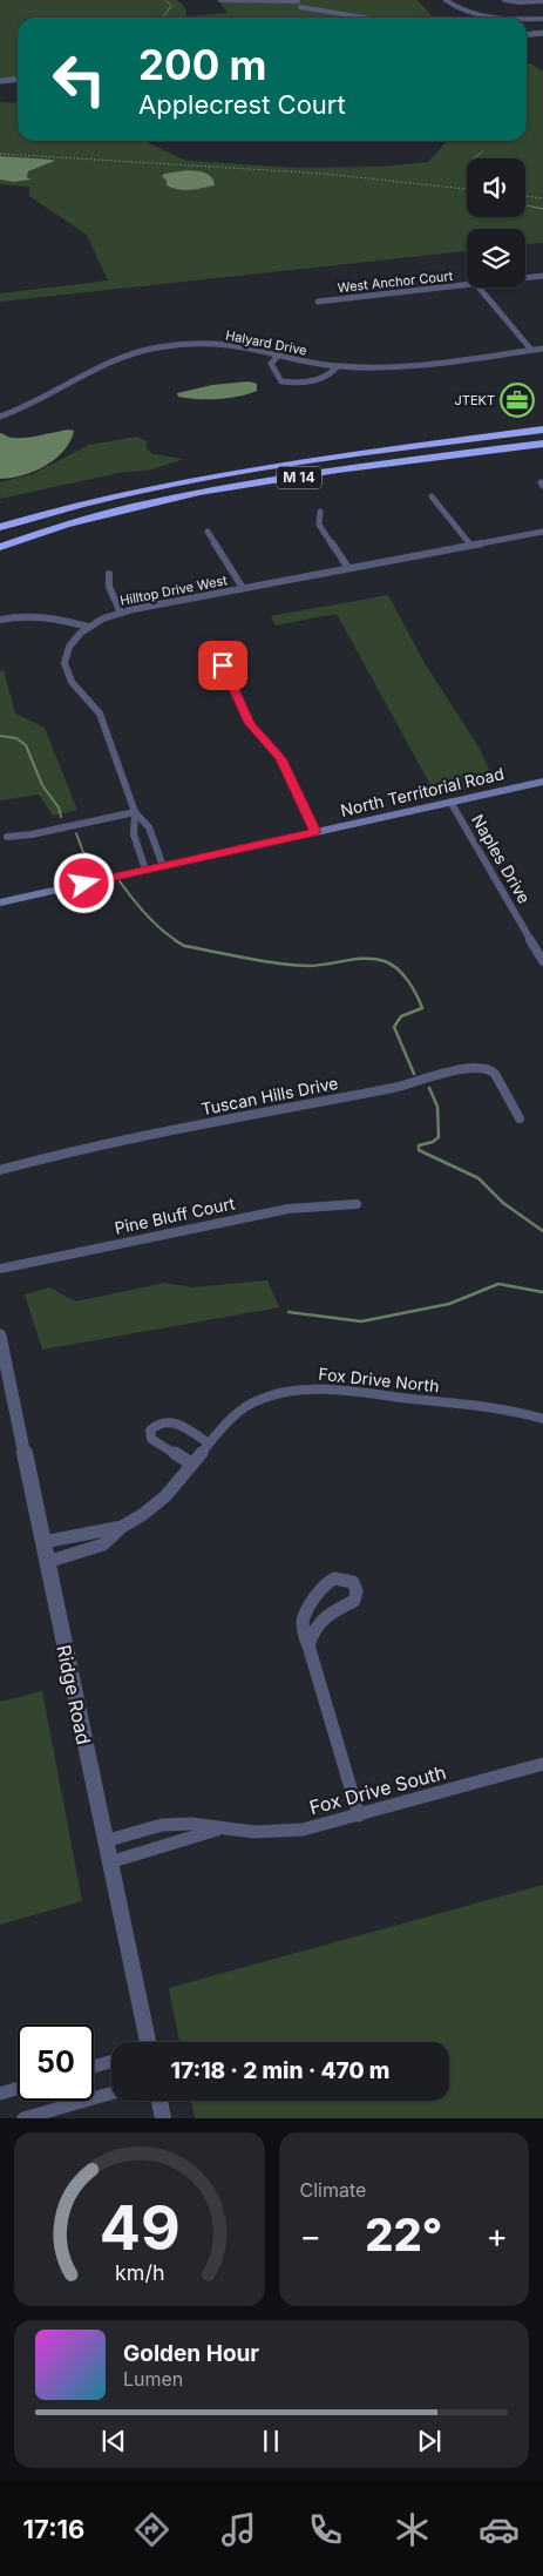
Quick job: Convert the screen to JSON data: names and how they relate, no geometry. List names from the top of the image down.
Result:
{
  "streets": {
    "highway": ["M 14"],
    "main road": ["North Territorial Road"],
    "street": [
      "West Anchor Court",
      "Halyard Drive",
      "Hilltop Drive West",
      "Naples Drive",
      "Tuscan Hills Drive",
      "Pine Bluff Court",
      "Fox Drive North",
      "Ridge Road",
      "Fox Drive South"
    ]
  },
  "crossings": [
    ["Hilltop Drive West", "North Territorial Road"],
    ["North Territorial Road", "Naples Drive"],
    ["Fox Drive North", "Ridge Road"],
    ["Ridge Road", "Fox Drive South"]
  ],
  "places": {
    "office": ["JTEKT"]
  },
  "page": {
    "turn": ["200 m", "Applecrest Court"],
    "limit": "50",
    "trip": "17:18 · 2 min · 470 m",
    "tile": "Climate",
    "heat": ["−", "22°", "+"],
    "song": ["Golden Hour", "Lumen"],
    "tabs": "17:16",
    "gauge": ["49", "km/h"]
  }
}
